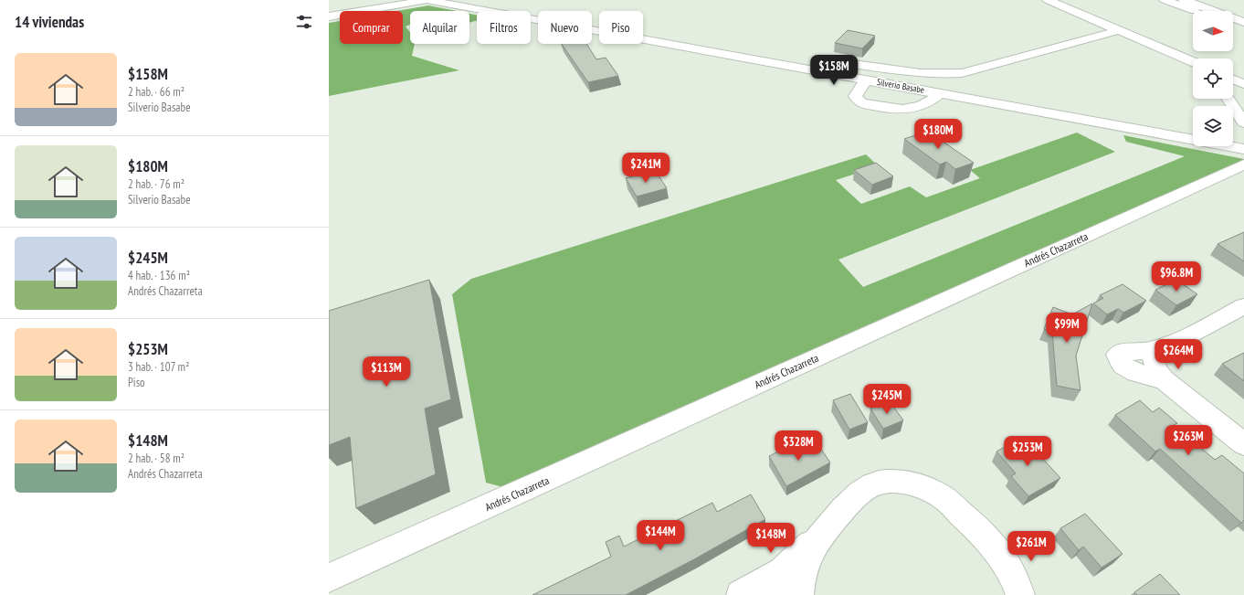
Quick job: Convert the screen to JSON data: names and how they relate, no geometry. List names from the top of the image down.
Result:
{
  "streets": {
    "street": ["Silverio Basabe", "Andrés Chazarreta"]
  },
  "north": "right",
  "page": {
    "heading": "14 viviendas",
    "chip": [
      "Comprar",
      "Alquilar",
      "Filtros",
      "Nuevo",
      "Piso"
    ],
    "list": [
      {
        "name": "$158M",
        "note": "2 hab. · 66 m² · Silverio Basabe"
      },
      {
        "name": "$180M",
        "note": "2 hab. · 76 m² · Silverio Basabe"
      },
      {
        "name": "$245M",
        "note": "4 hab. · 136 m² · Andrés Chazarreta"
      },
      {
        "name": "$253M",
        "note": "3 hab. · 107 m² · Piso"
      },
      {
        "name": "$148M",
        "note": "2 hab. · 58 m² · Andrés Chazarreta"
      }
    ],
    "price": [
      "$158M",
      "$180M",
      "$241M",
      "$96.8M",
      "$99M",
      "$264M",
      "$113M",
      "$245M",
      "$263M",
      "$328M",
      "$253M",
      "$144M",
      "$148M",
      "$261M"
    ]
  }
}
